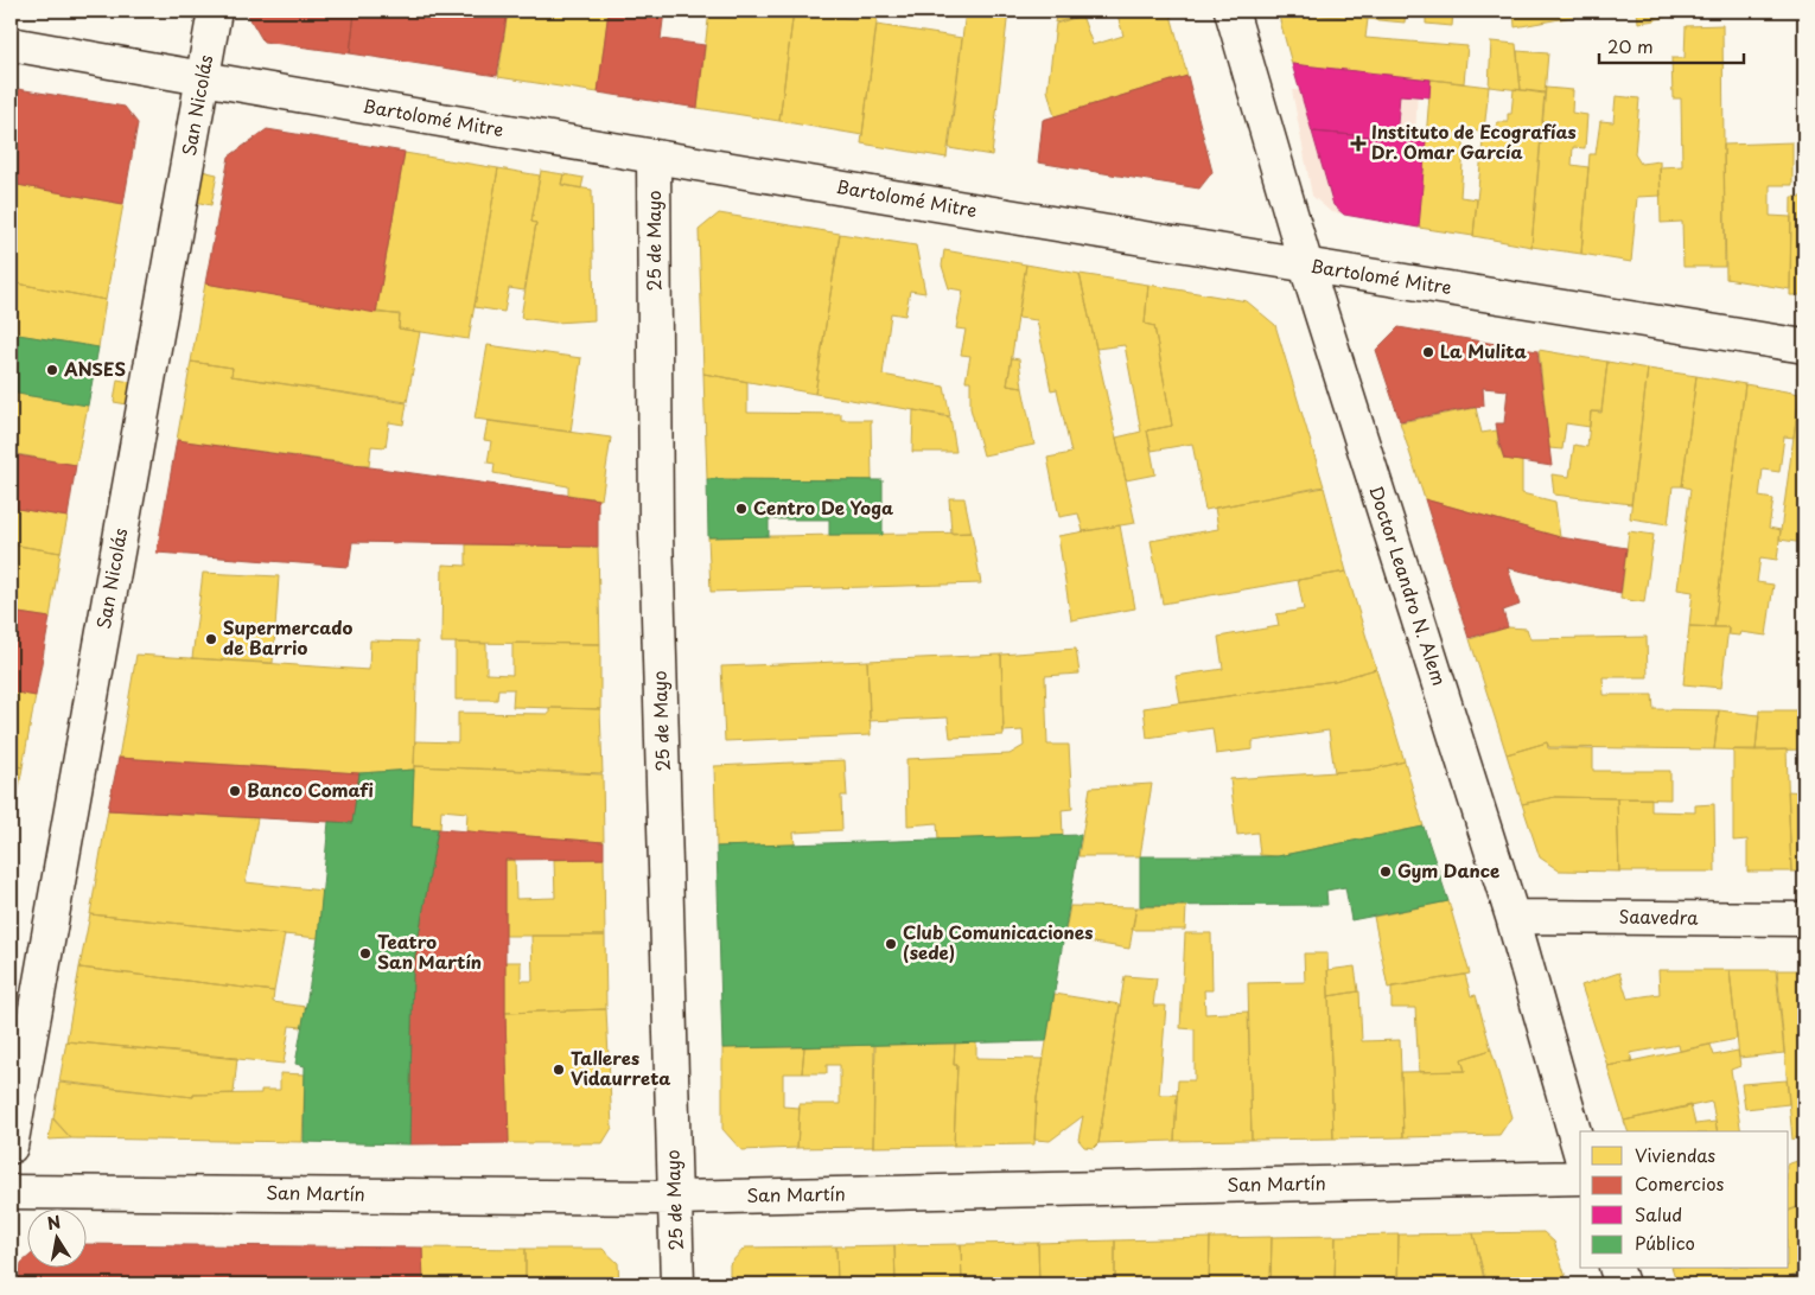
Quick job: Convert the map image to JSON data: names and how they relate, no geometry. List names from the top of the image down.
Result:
{
  "streets": {
    "street": [
      "San Nicolás",
      "Bartolomé Mitre",
      "25 de Mayo",
      "Doctor Leandro N. Alem",
      "Saavedra",
      "San Martín"
    ]
  },
  "crossings": [
    ["San Nicolás", "Bartolomé Mitre"],
    ["Bartolomé Mitre", "25 de Mayo"],
    ["Bartolomé Mitre", "Doctor Leandro N. Alem"],
    ["25 de Mayo", "San Martín"],
    ["Doctor Leandro N. Alem", "Saavedra"]
  ],
  "places": {
    "health": ["Instituto de Ecografías Dr. Omar García"],
    "other": [
      "La Mulita",
      "ANSES",
      "Centro De Yoga",
      "Supermercado de Barrio",
      "Banco Comafi",
      "Gym Dance",
      "Club Comunicaciones (sede)",
      "Teatro San Martín",
      "Talleres Vidaurreta"
    ]
  },
  "legend": [
    "Viviendas",
    "Comercios",
    "Salud",
    "Público"
  ],
  "scale_bar": "20 m",
  "north": "top"
}
